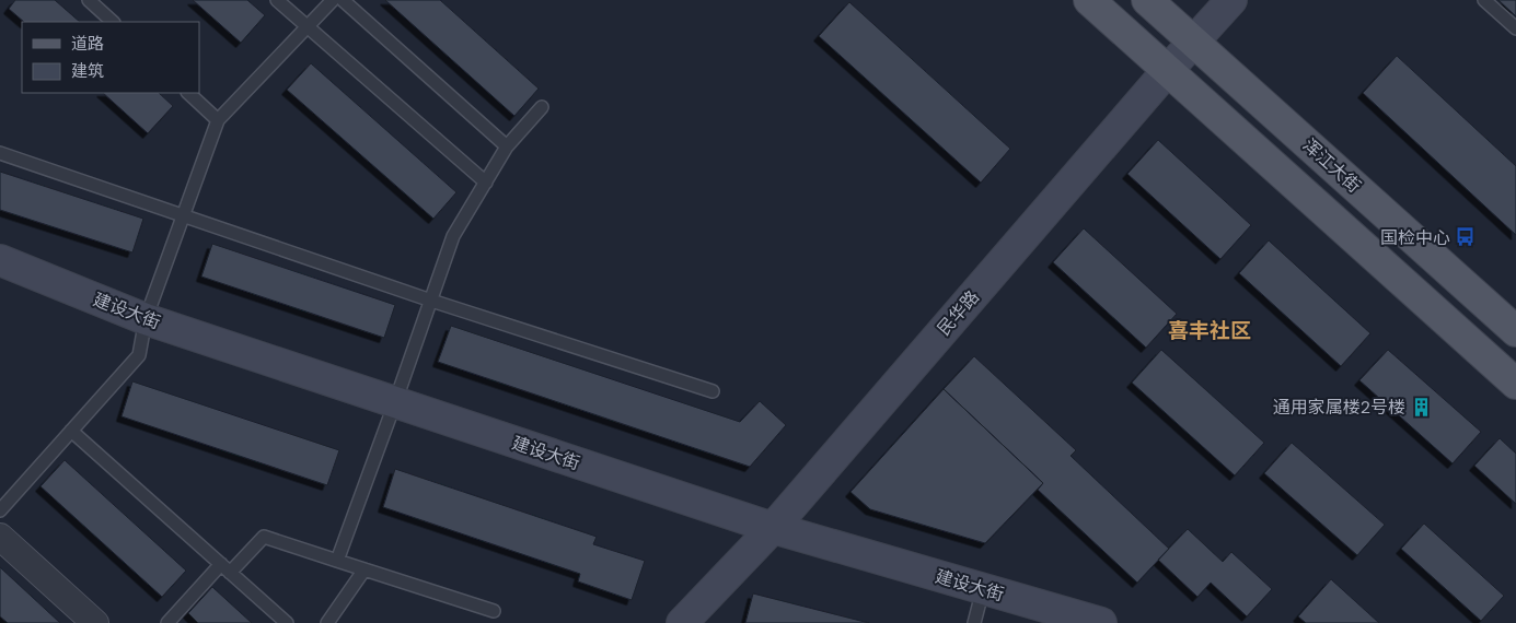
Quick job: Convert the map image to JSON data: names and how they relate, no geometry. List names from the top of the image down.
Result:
{
  "streets": {
    "main road": ["浑江大街"],
    "street": ["建设大街", "民华路"]
  },
  "crossings": [
    ["浑江大街", "民华路"],
    ["建设大街", "民华路"]
  ],
  "districts": ["喜丰社区"],
  "places": {
    "bus stop": ["国检中心"],
    "building": ["通用家属楼2号楼"]
  },
  "legend": ["道路", "建筑"]
}
